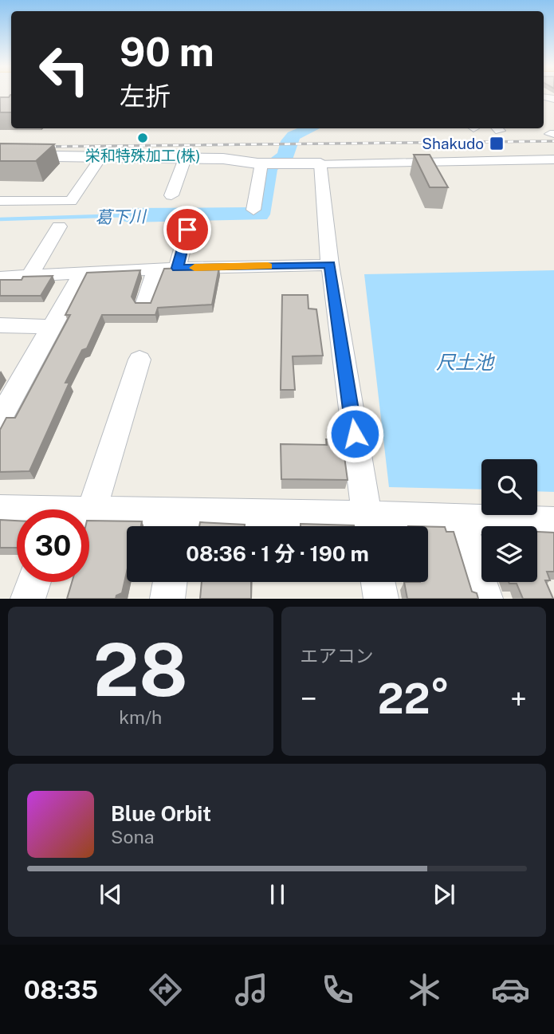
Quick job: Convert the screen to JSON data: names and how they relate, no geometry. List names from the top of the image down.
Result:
{
  "water": ["葛下川", "尺土池"],
  "places": {
    "other": ["栄和特殊加工(株)"],
    "transit": ["Shakudo"]
  },
  "page": {
    "turn": ["90 m", "左折"],
    "limit": "30",
    "trip": "08:36 · 1 分 · 190 m",
    "tile": [
      ["28", "km/h"],
      "エアコン"
    ],
    "heat": ["−", "22°", "+"],
    "song": ["Blue Orbit", "Sona"],
    "tabs": "08:35"
  }
}
